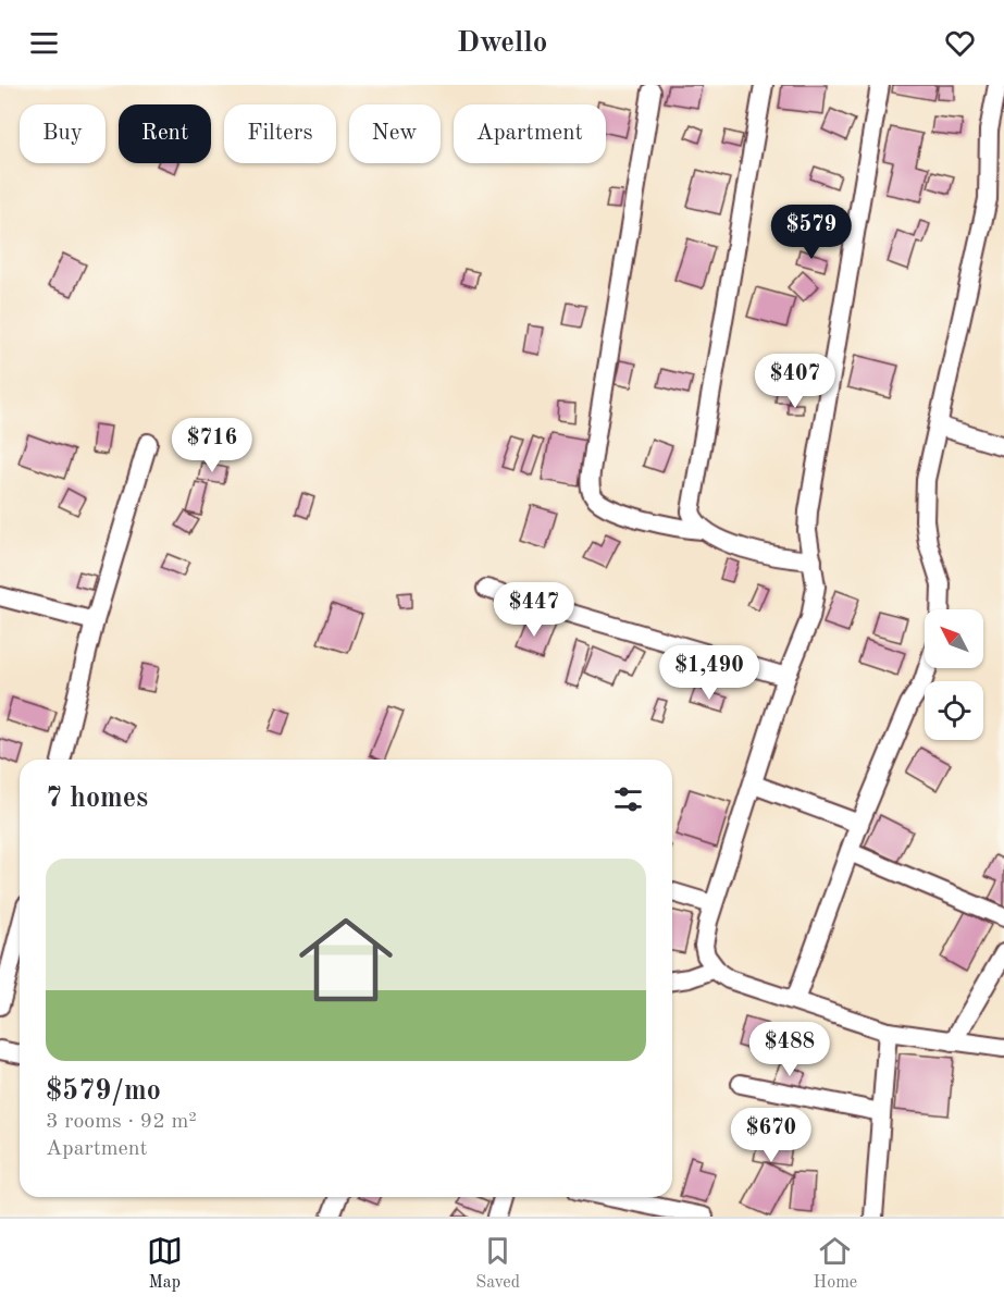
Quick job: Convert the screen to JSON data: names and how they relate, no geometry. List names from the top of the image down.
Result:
{
  "north": "top left",
  "page": {
    "header": "Dwello",
    "chip": [
      "Buy",
      "Rent",
      "Filters",
      "New",
      "Apartment"
    ],
    "price": [
      "$579",
      "$407",
      "$716",
      "$447",
      "$1,490",
      "$488",
      "$670"
    ],
    "heading": "7 homes",
    "list": [
      {
        "name": "$579/mo",
        "note": "3 rooms · 92 m² · Apartment"
      }
    ],
    "tabs": ["Map", "Saved", "Home"]
  }
}
